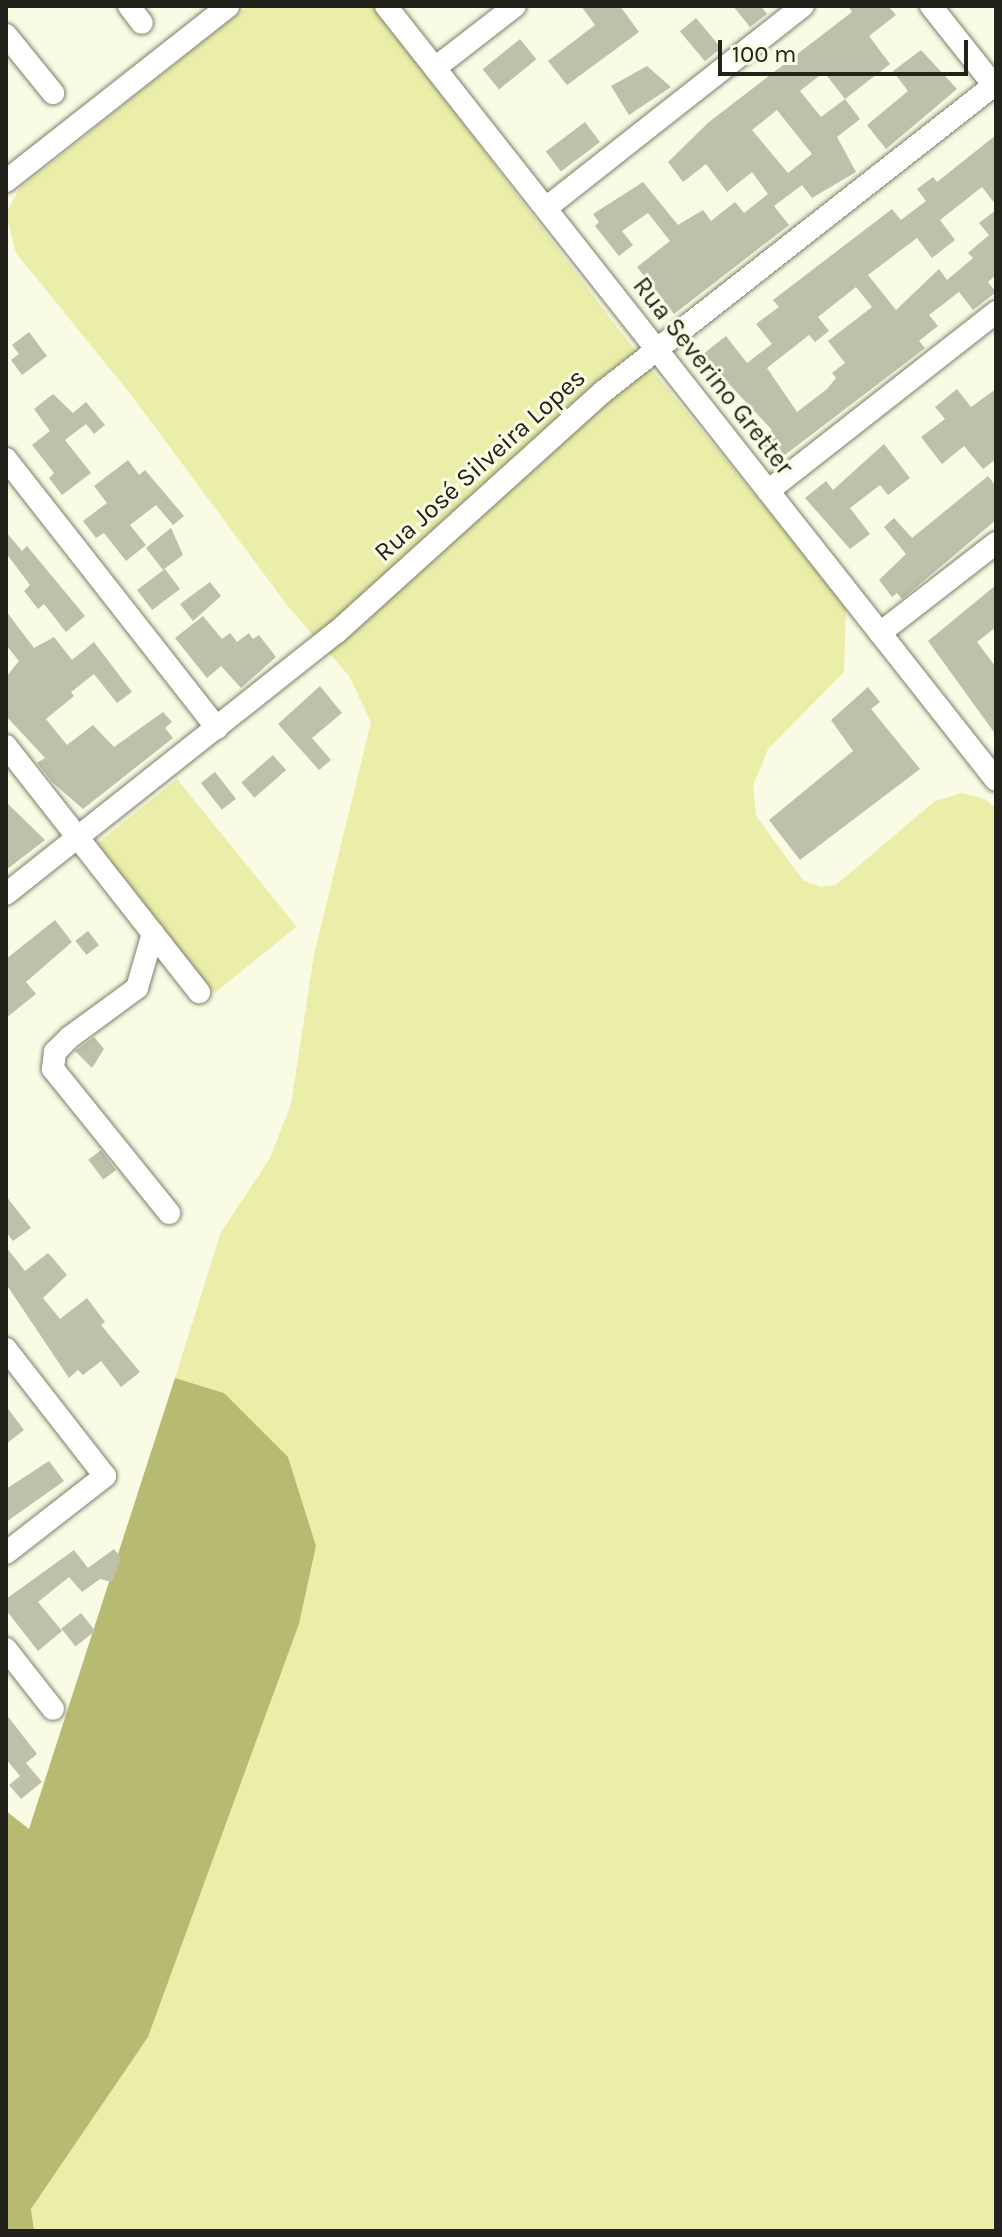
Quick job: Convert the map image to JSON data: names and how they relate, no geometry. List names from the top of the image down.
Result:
{
  "streets": {
    "street": ["Rua Severino Gretter", "Rua José Silveira Lopes"]
  },
  "crossings": [
    ["Rua Severino Gretter", "Rua José Silveira Lopes"]
  ],
  "scale_bar": "100 m"
}
